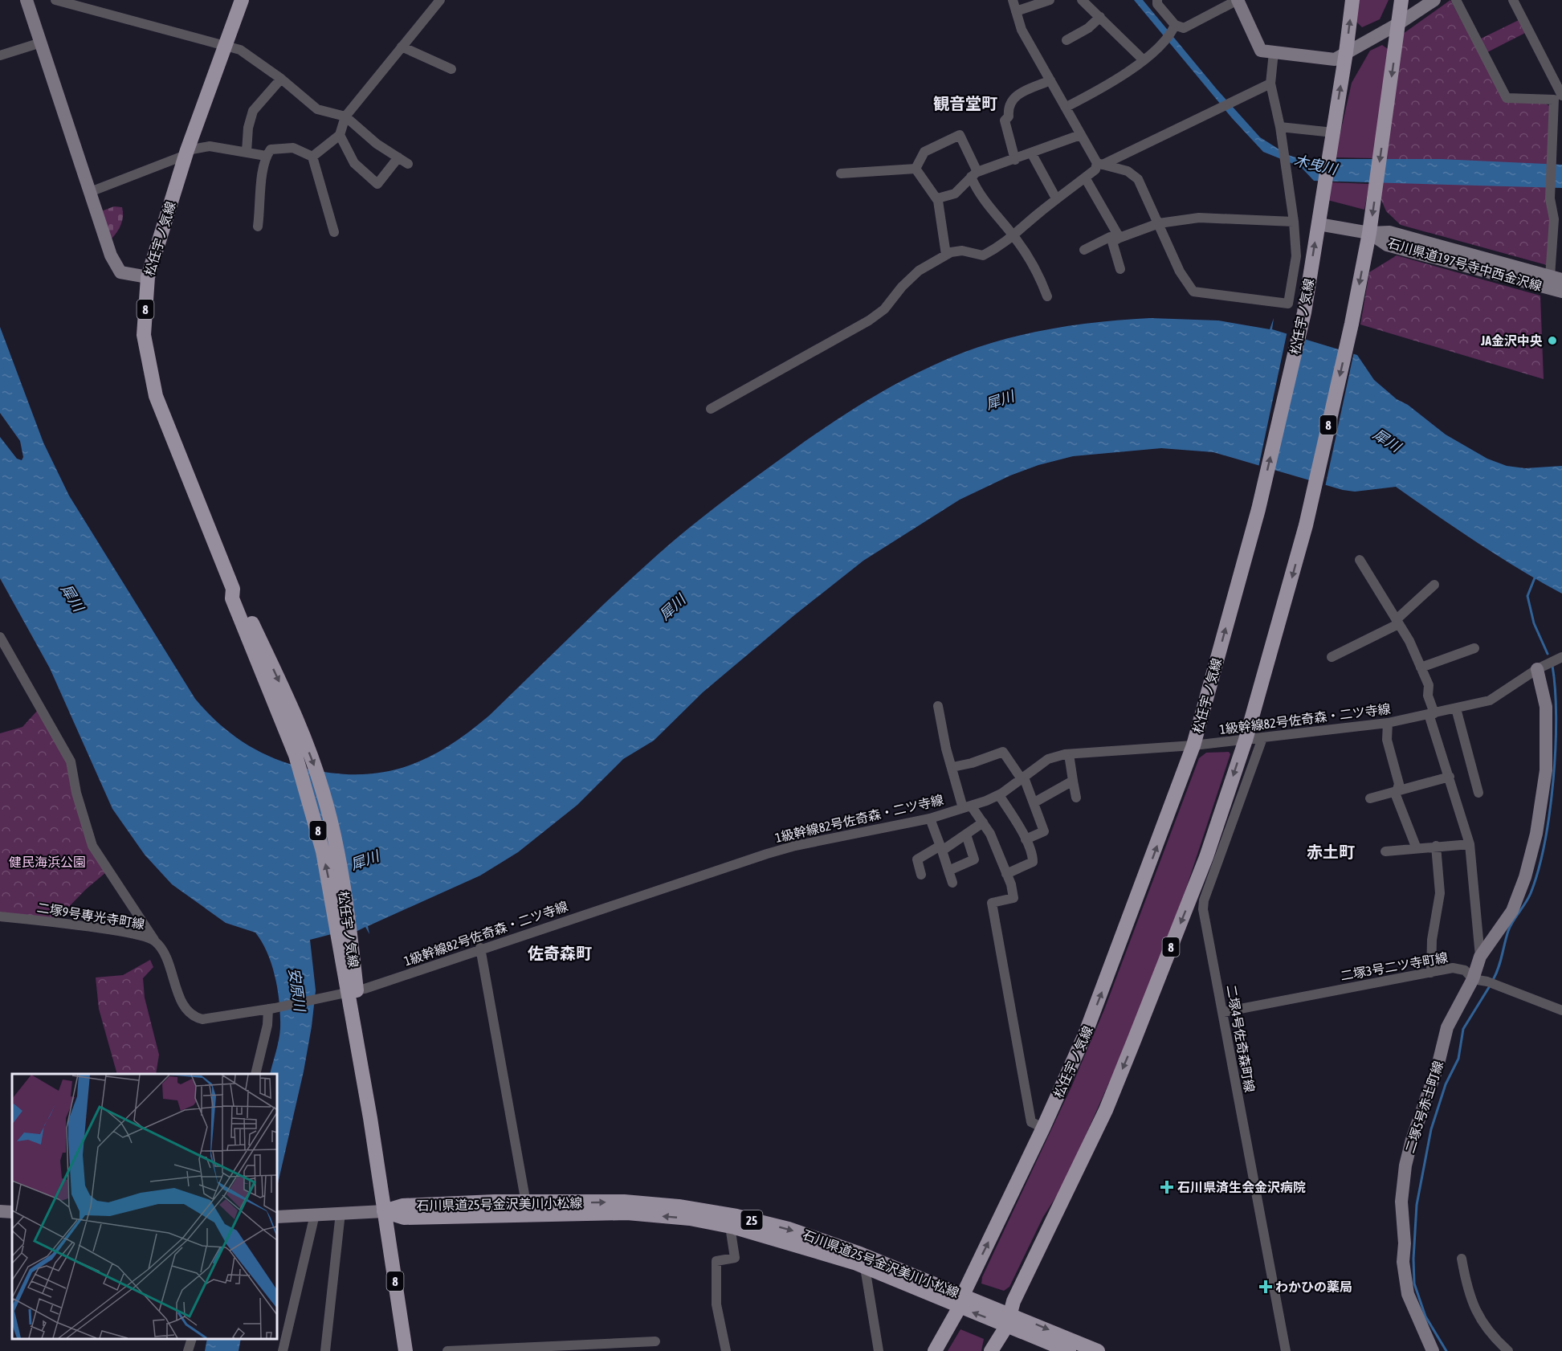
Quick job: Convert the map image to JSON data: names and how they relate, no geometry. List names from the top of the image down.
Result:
{
  "streets": {
    "main road": [
      "松任宇ノ気線",
      "8",
      "石川県道25号金沢美川小松線",
      "25"
    ],
    "street": [
      "石川県道197号寺中西金沢線",
      "1級幹線82号佐奇森・二ツ寺線",
      "二塚9号専光寺町線",
      "二塚3号二ツ寺町線",
      "二塚4号佐奇森町線",
      "二塚5号赤土町線"
    ]
  },
  "crossings": [
    ["松任宇ノ気線", "石川県道197号寺中西金沢線"],
    ["松任宇ノ気線", "1級幹線82号佐奇森・二ツ寺線"],
    ["松任宇ノ気線", "二塚9号専光寺町線"],
    ["松任宇ノ気線", "石川県道25号金沢美川小松線"],
    ["石川県道197号寺中西金沢線", "8"],
    ["8", "1級幹線82号佐奇森・二ツ寺線"],
    ["8", "石川県道25号金沢美川小松線"],
    ["1級幹線82号佐奇森・二ツ寺線", "二塚9号専光寺町線"],
    ["1級幹線82号佐奇森・二ツ寺線", "二塚4号佐奇森町線"],
    ["1級幹線82号佐奇森・二ツ寺線", "二塚5号赤土町線"],
    ["二塚3号二ツ寺町線", "二塚4号佐奇森町線"],
    ["二塚3号二ツ寺町線", "二塚5号赤土町線"]
  ],
  "districts": ["観音堂町", "赤土町", "佐奇森町"],
  "water": ["木曳川", "犀川", "安原川"],
  "parks": ["健民海浜公園"],
  "places": {
    "other": ["JA金沢中央"],
    "health": ["石川県済生会金沢病院", "わかひの薬局"]
  }
}
